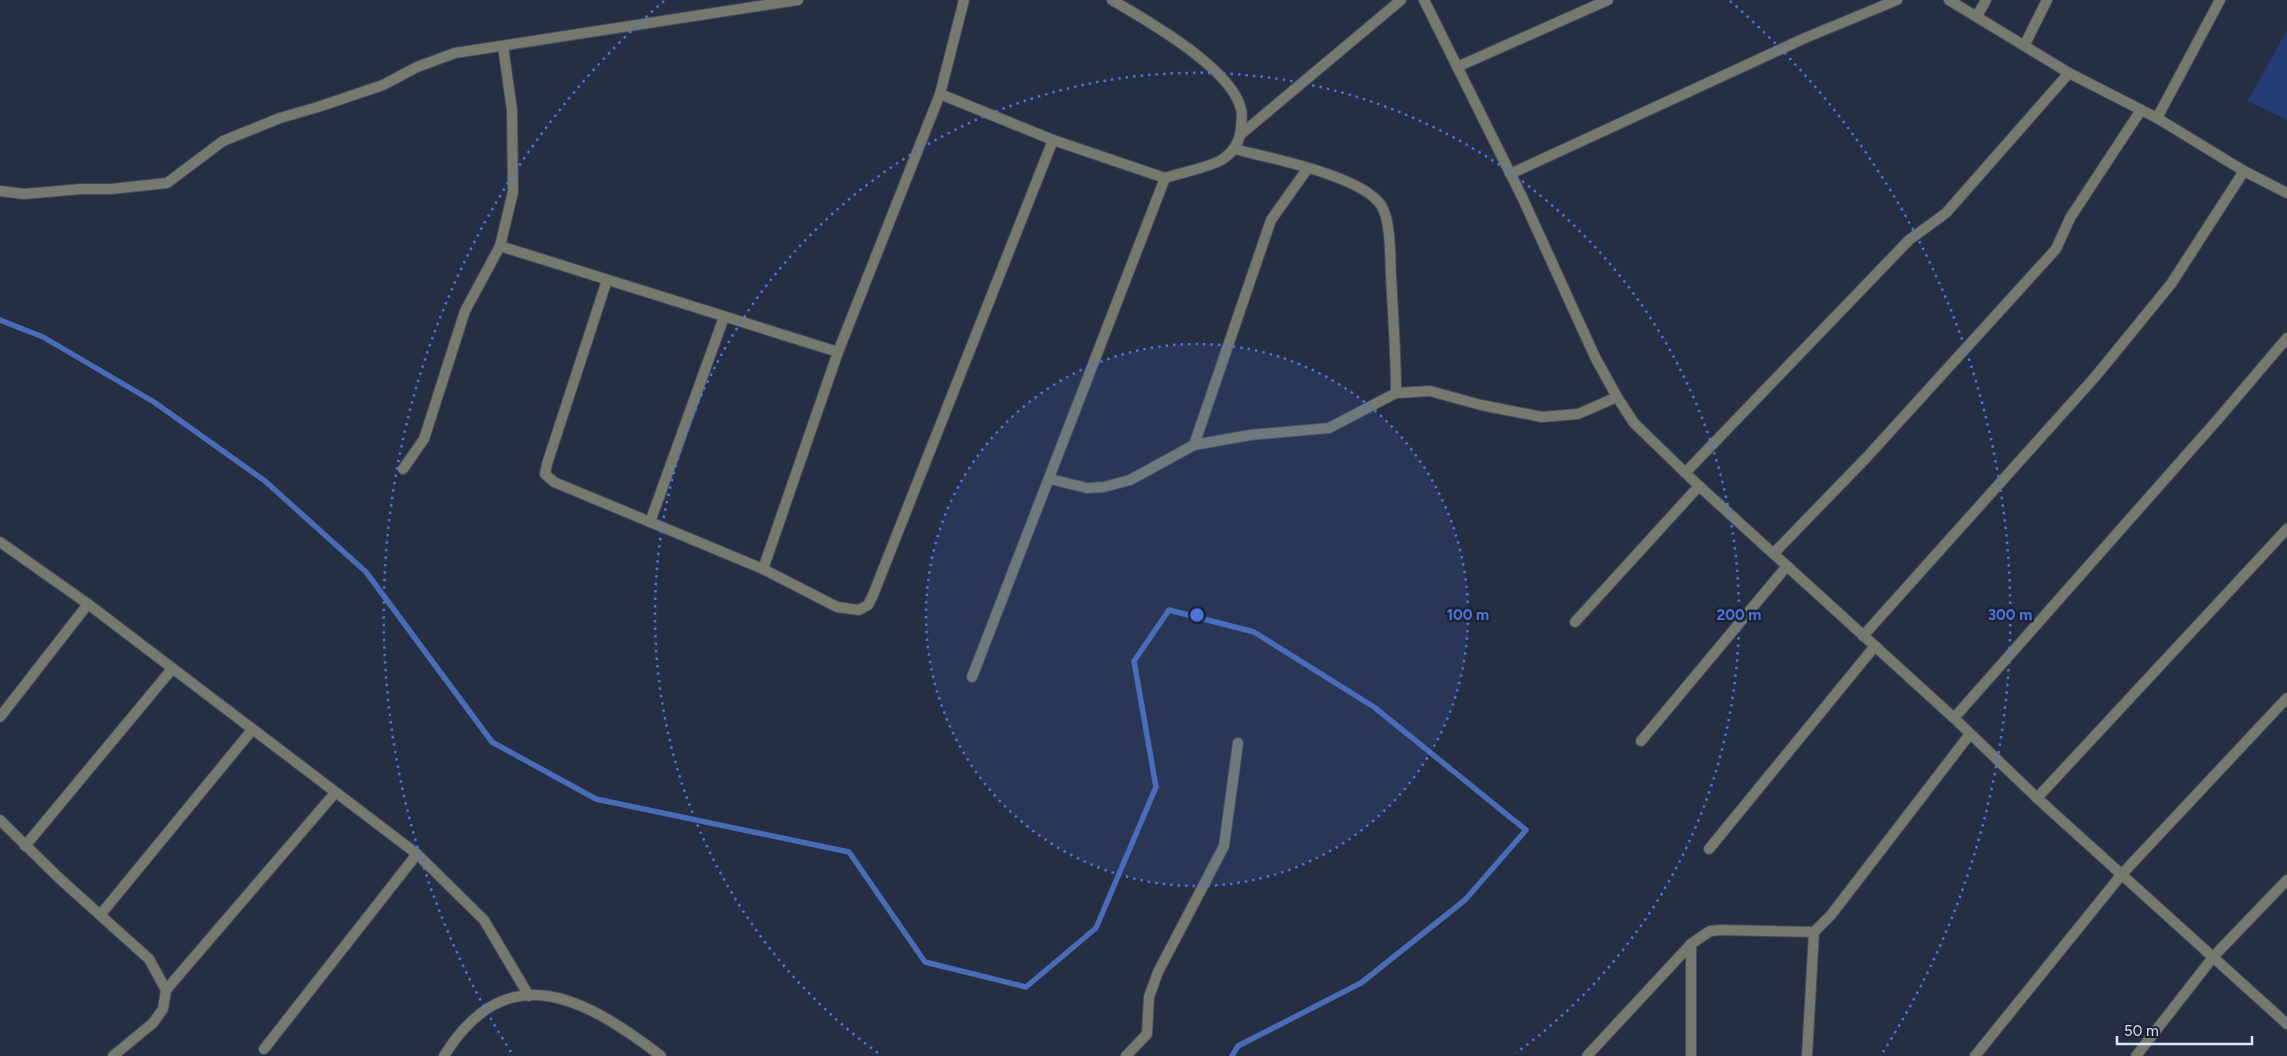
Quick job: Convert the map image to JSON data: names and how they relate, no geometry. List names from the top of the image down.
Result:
{
  "scale_bar": "50 m",
  "rings": ["100 m", "200 m", "300 m"]
}
